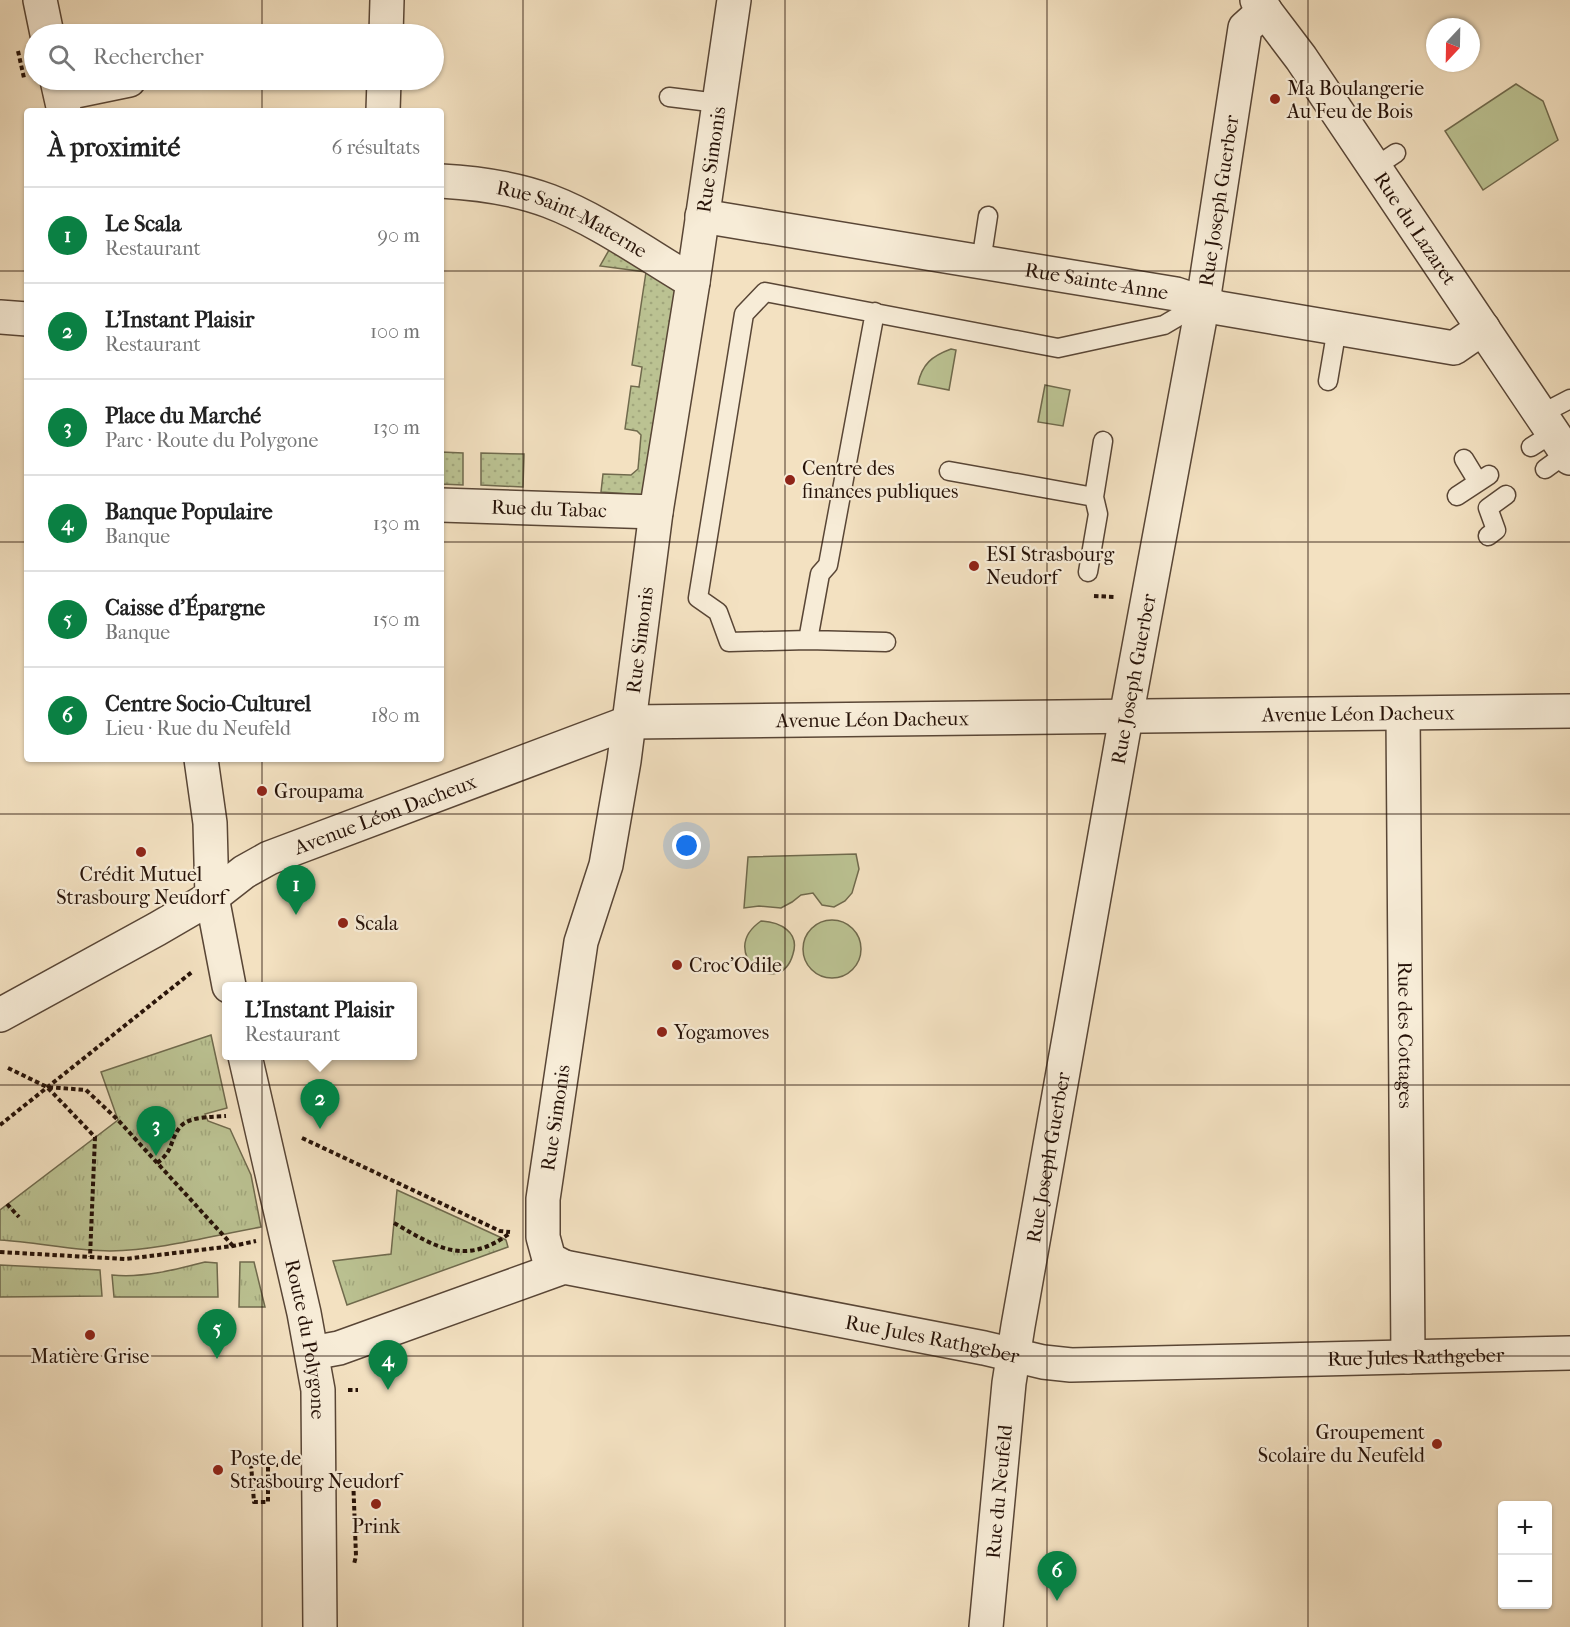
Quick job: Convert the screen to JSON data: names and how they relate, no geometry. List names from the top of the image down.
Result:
{
  "streets": {
    "street": [
      "Rue Simonis",
      "Rue Joseph Guerber",
      "Rue Saint-Materne",
      "Rue du Lazaret",
      "Rue Sainte-Anne",
      "Rue du Tabac",
      "Avenue Léon Dacheux",
      "Rue des Cottages",
      "Route du Polygone",
      "Rue Jules Rathgeber",
      "Rue du Neufeld"
    ]
  },
  "crossings": [
    ["Rue Simonis", "Rue Saint-Materne"],
    ["Rue Simonis", "Rue Sainte-Anne"],
    ["Rue Simonis", "Rue du Tabac"],
    ["Rue Simonis", "Avenue Léon Dacheux"],
    ["Rue Simonis", "Rue Jules Rathgeber"],
    ["Rue Joseph Guerber", "Rue du Lazaret"],
    ["Rue Joseph Guerber", "Rue Sainte-Anne"],
    ["Rue Joseph Guerber", "Avenue Léon Dacheux"],
    ["Rue Joseph Guerber", "Rue Jules Rathgeber"],
    ["Rue Joseph Guerber", "Rue du Neufeld"],
    ["Rue du Lazaret", "Rue Sainte-Anne"],
    ["Avenue Léon Dacheux", "Rue des Cottages"],
    ["Rue des Cottages", "Rue Jules Rathgeber"],
    ["Rue Jules Rathgeber", "Rue du Neufeld"]
  ],
  "places": [
    "Ma Boulangerie Au Feu de Bois",
    "Centre des finances publiques",
    "ESI Strasbourg Neudorf",
    "Groupama",
    "Crédit Mutuel Strasbourg Neudorf",
    "Scala",
    "Croc’Odile",
    "Yogamoves",
    "Matière Grise",
    "Groupement Scolaire du Neufeld",
    "Poste de Strasbourg Neudorf",
    "Prink"
  ],
  "north": "bottom",
  "page": {
    "search": "Rechercher",
    "heading": ["À proximité", "6 résultats"],
    "list": [
      {
        "mark": "1",
        "name": "Le Scala",
        "note": "Restaurant",
        "value": "90 m"
      },
      {
        "mark": "2",
        "name": "L'Instant Plaisir",
        "note": "Restaurant",
        "value": "100 m"
      },
      {
        "mark": "3",
        "name": "Place du Marché",
        "note": "Parc · Route du Polygone",
        "value": "130 m"
      },
      {
        "mark": "4",
        "name": "Banque Populaire",
        "note": "Banque",
        "value": "130 m"
      },
      {
        "mark": "5",
        "name": "Caisse d'Épargne",
        "note": "Banque",
        "value": "150 m"
      },
      {
        "mark": "6",
        "name": "Centre Socio-Culturel",
        "note": "Lieu · Rue du Neufeld",
        "value": "180 m"
      }
    ],
    "pins": [
      "1",
      "2",
      "3",
      "5",
      "4",
      "6"
    ],
    "popup": ["L'Instant Plaisir", "Restaurant"],
    "map_buttons": ["+", "−"]
  }
}
